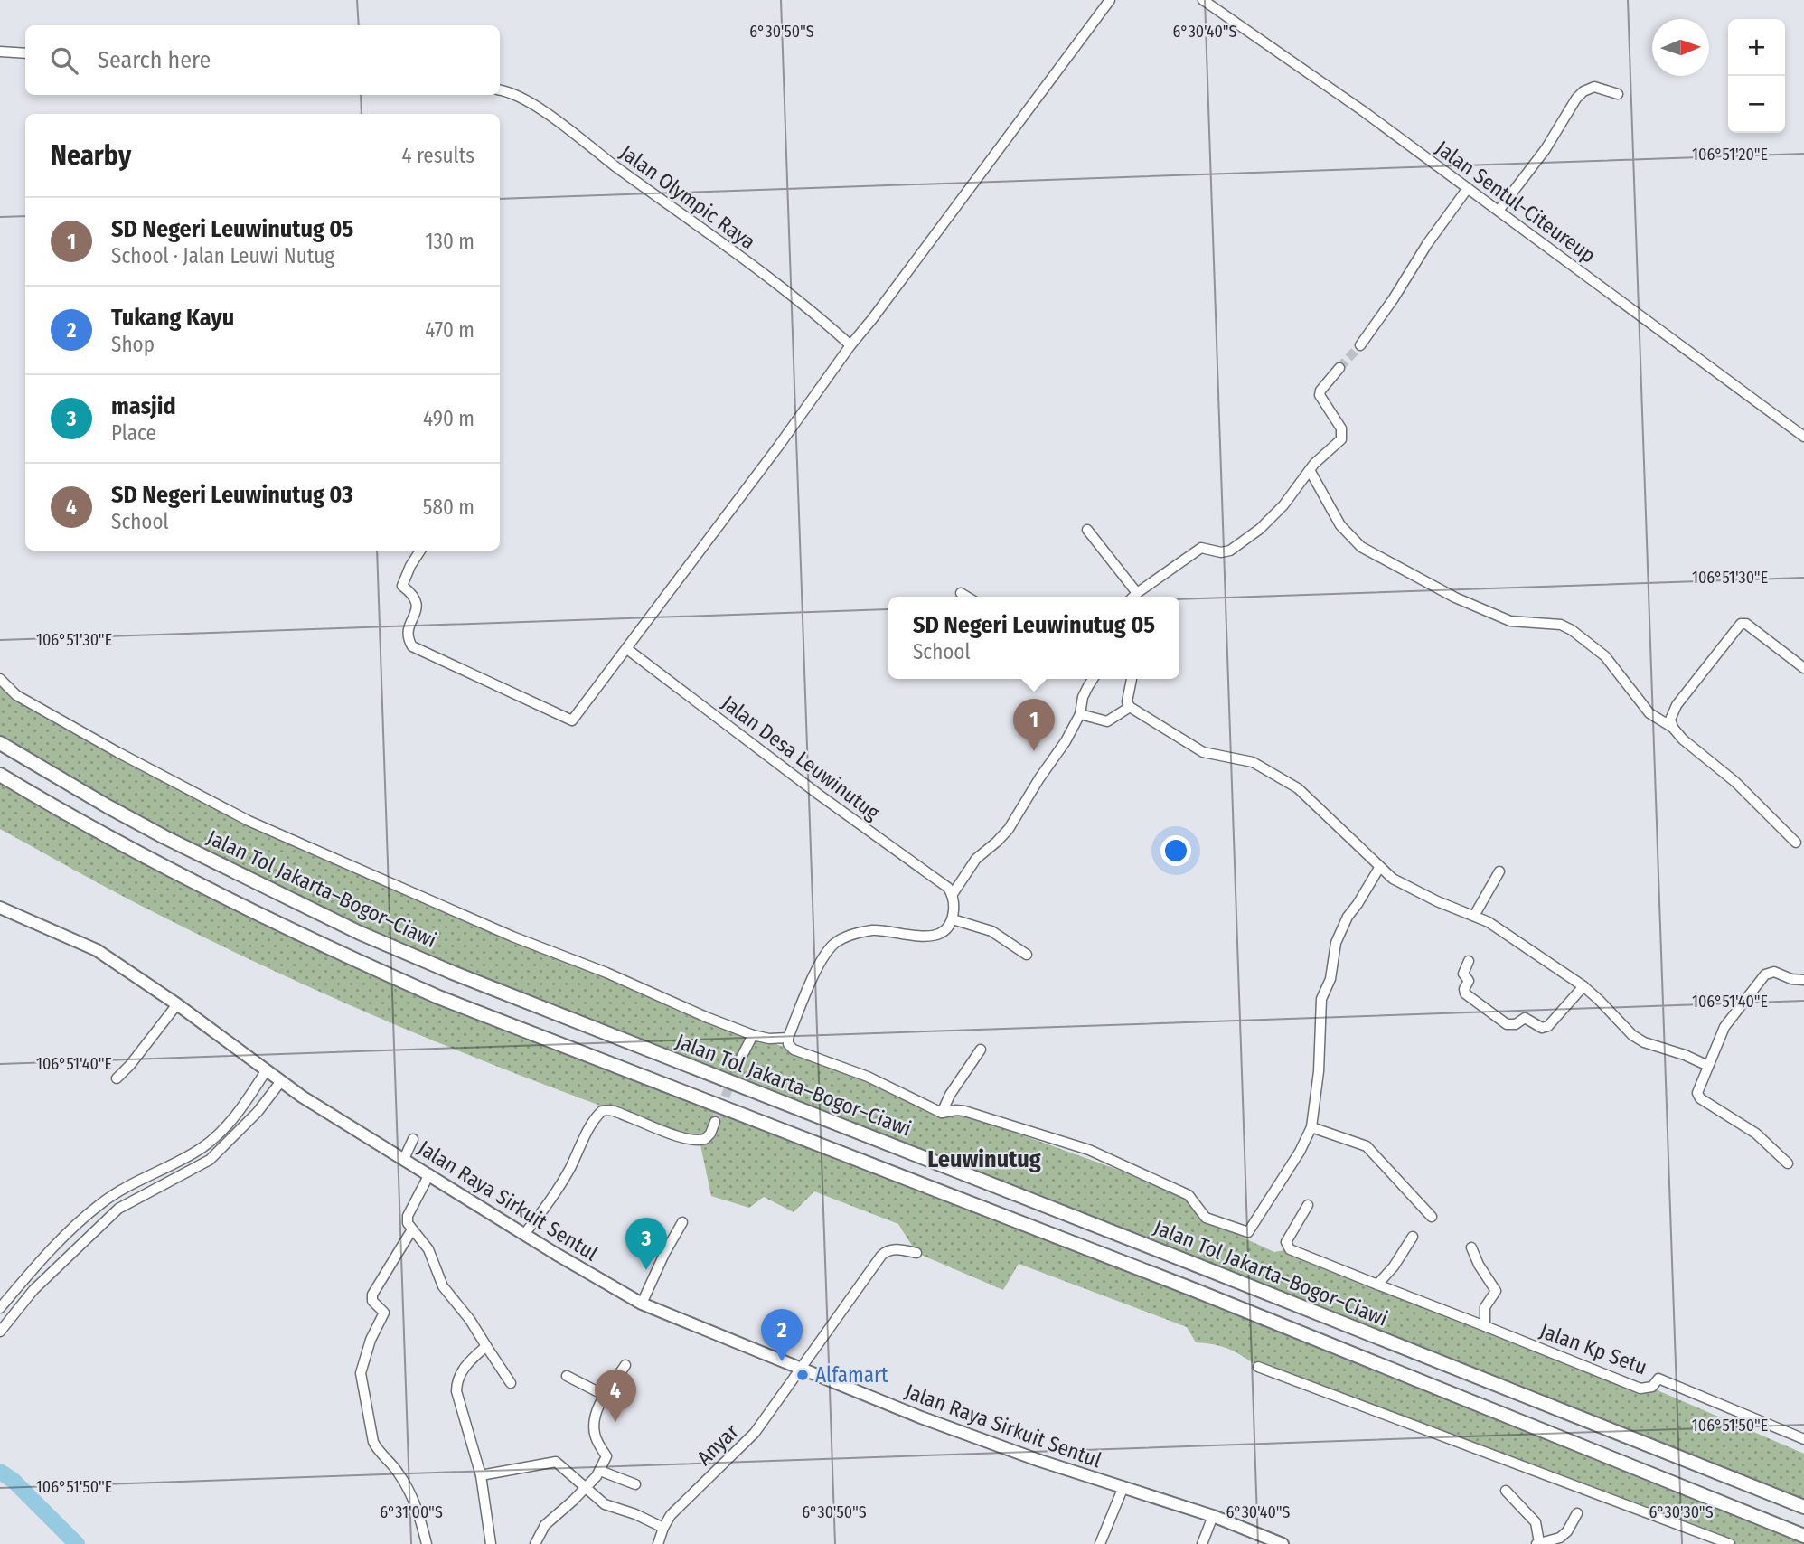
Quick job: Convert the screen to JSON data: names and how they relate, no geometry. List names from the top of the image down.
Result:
{
  "streets": {
    "highway": ["Jalan Tol Jakarta–Bogor–Ciawi"],
    "main road": ["Jalan Raya Sirkuit Sentul"],
    "street": [
      "Jalan Olympic Raya",
      "Jalan Sentul-Citeureup",
      "Jalan Desa Leuwinutug",
      "Jalan Kp Setu",
      "Anyar"
    ]
  },
  "crossings": [
    ["Jalan Raya Sirkuit Sentul", "Anyar"]
  ],
  "districts": ["Leuwinutug"],
  "places": ["Alfamart"],
  "north": "right",
  "page": {
    "map_buttons": ["+", "−"],
    "search": "Search here",
    "heading": ["Nearby", "4 results"],
    "list": [
      {
        "mark": "1",
        "name": "SD Negeri Leuwinutug 05",
        "note": "School · Jalan Leuwi Nutug",
        "value": "130 m"
      },
      {
        "mark": "2",
        "name": "Tukang Kayu",
        "note": "Shop",
        "value": "470 m"
      },
      {
        "mark": "3",
        "name": "masjid",
        "note": "Place",
        "value": "490 m"
      },
      {
        "mark": "4",
        "name": "SD Negeri Leuwinutug 03",
        "note": "School",
        "value": "580 m"
      }
    ],
    "popup": ["SD Negeri Leuwinutug 05", "School"],
    "pins": [
      "1",
      "3",
      "2",
      "4"
    ]
  },
  "coordinates": [
    "6°30'50\"S",
    "6°30'40\"S",
    "106°51'20\"E",
    "106°51'30\"E",
    "106°51'40\"E",
    "106°51'50\"E",
    "6°31'00\"S",
    "6°30'30\"S"
  ]
}
